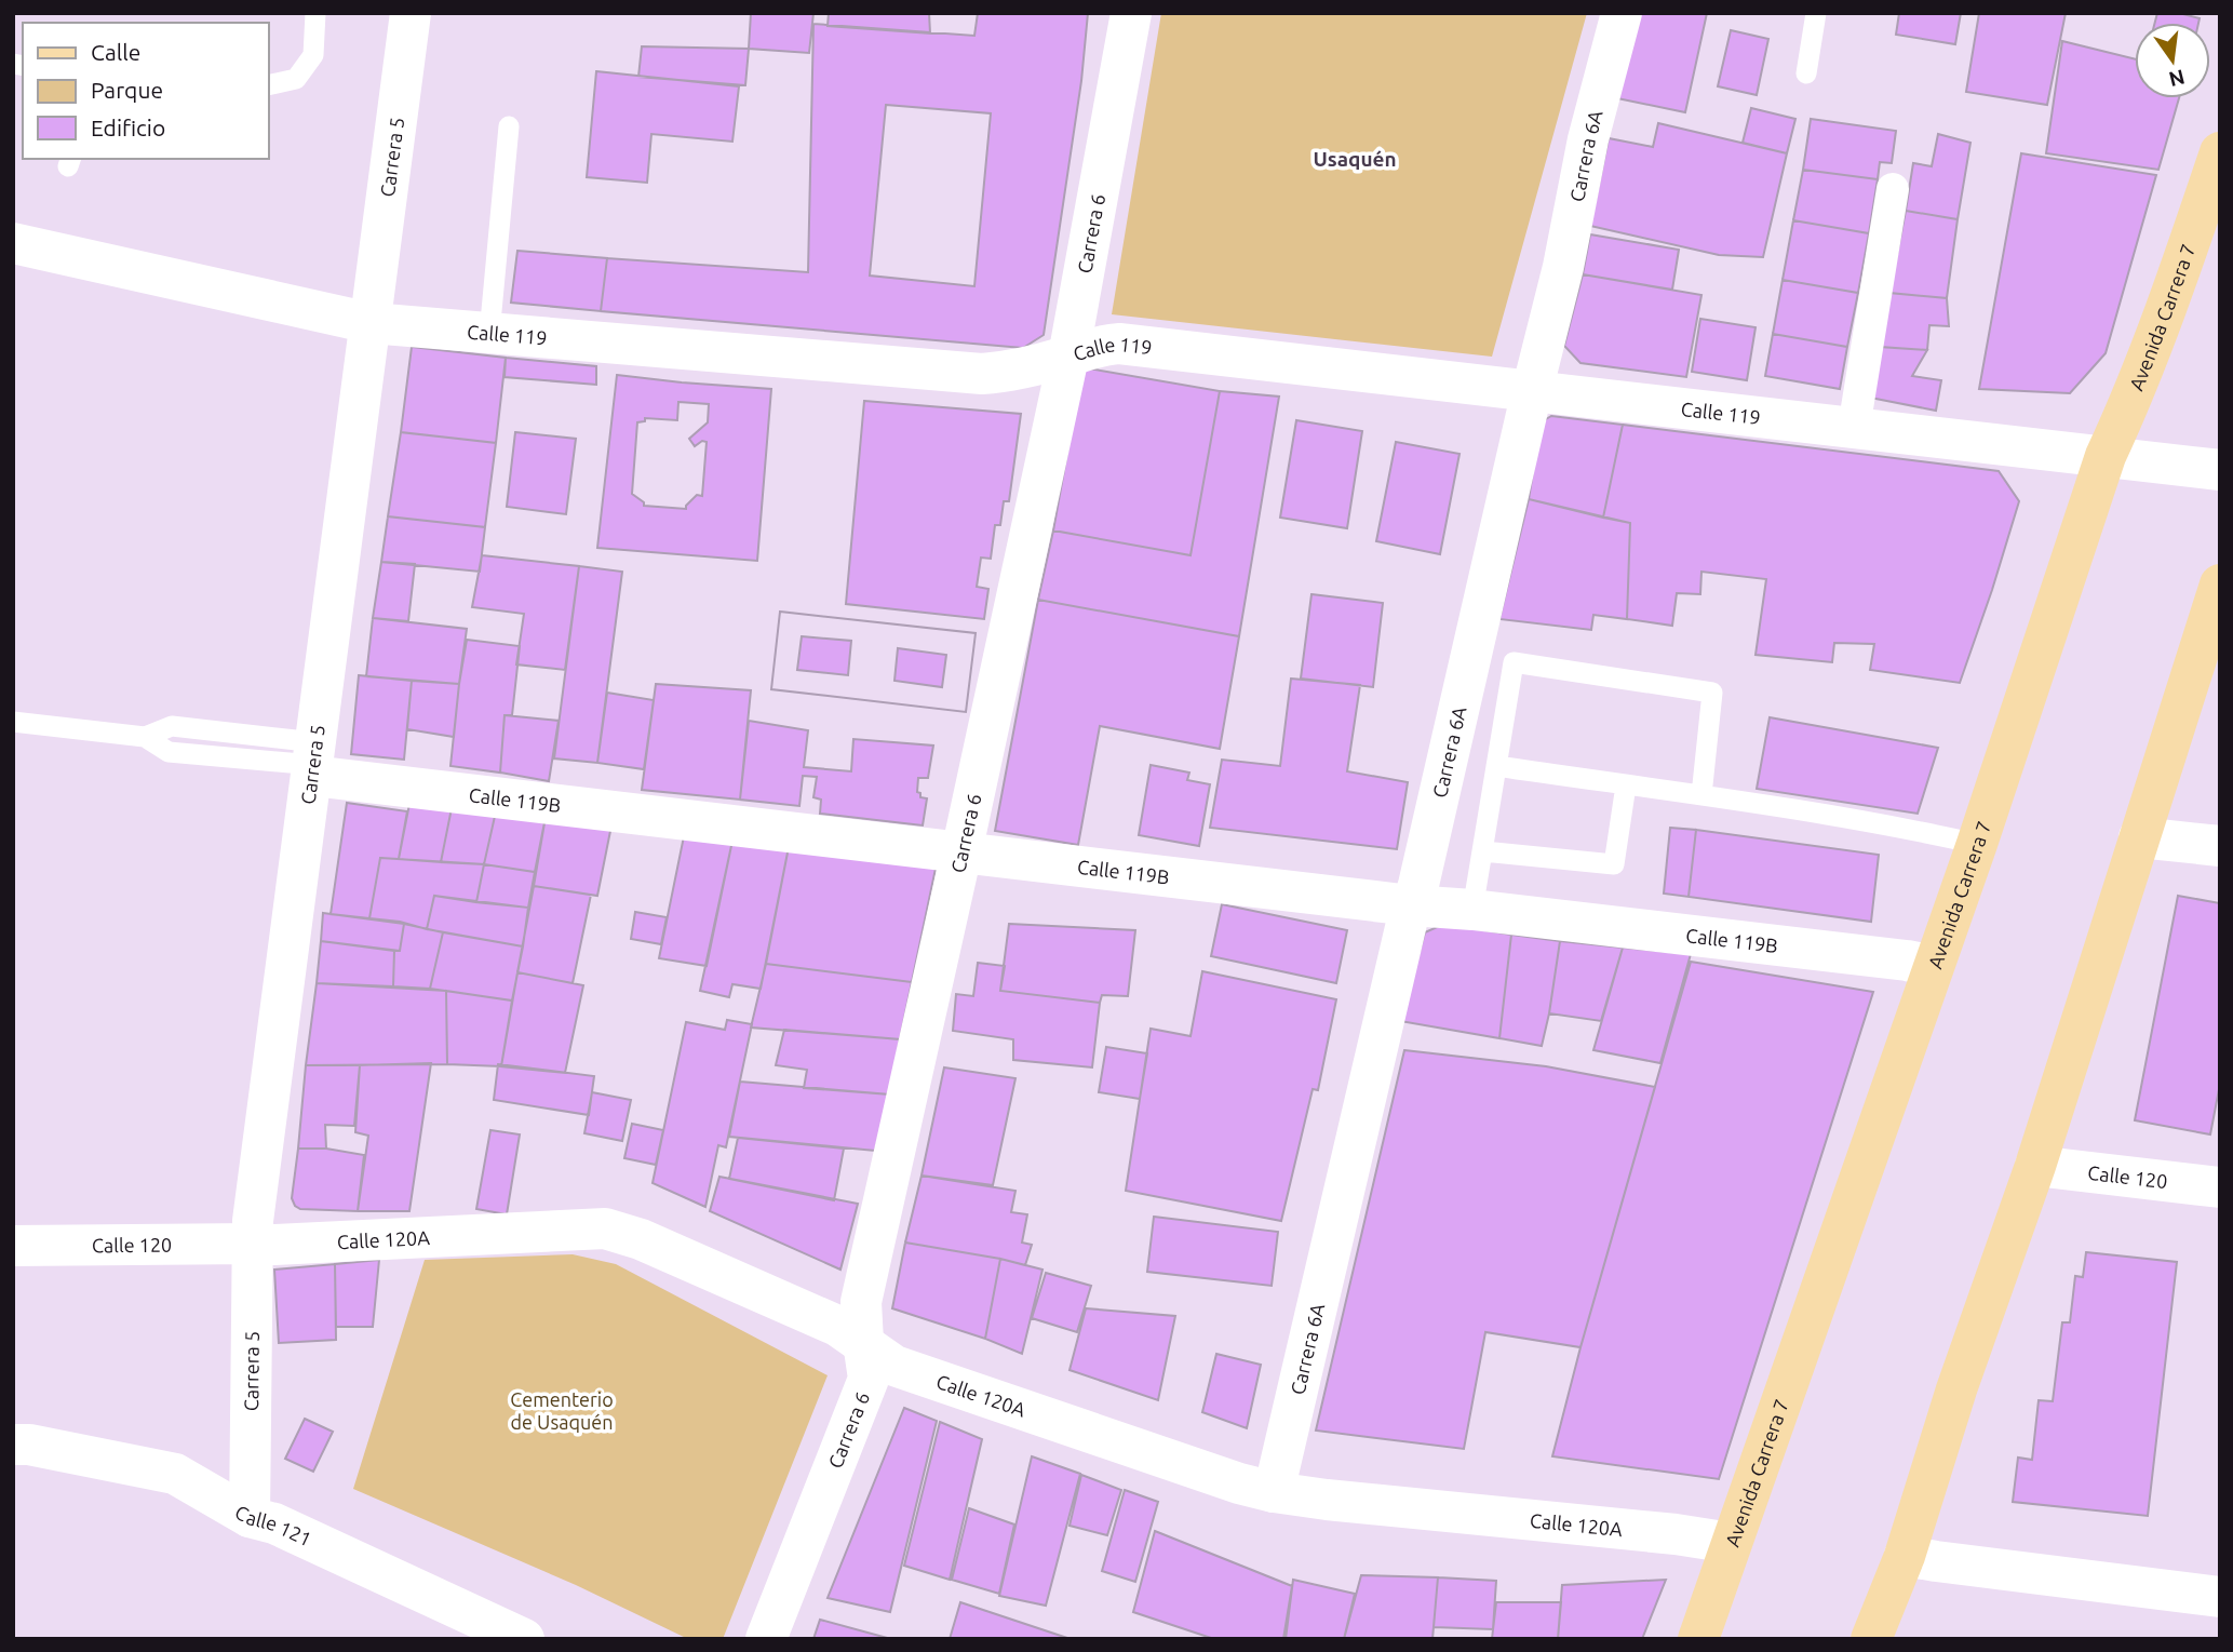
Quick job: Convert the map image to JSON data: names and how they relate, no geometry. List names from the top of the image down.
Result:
{
  "streets": {
    "main road": ["Avenida Carrera 7"],
    "street": [
      "Carrera 5",
      "Carrera 6A",
      "Carrera 6",
      "Calle 119",
      "Calle 119B",
      "Calle 120",
      "Calle 120A",
      "Calle 121"
    ]
  },
  "crossings": [
    ["Carrera 5", "Calle 119"],
    ["Carrera 5", "Calle 119B"],
    ["Carrera 5", "Calle 120"],
    ["Carrera 5", "Calle 120A"],
    ["Carrera 5", "Calle 121"],
    ["Carrera 6A", "Calle 119"],
    ["Carrera 6A", "Calle 119B"],
    ["Carrera 6A", "Calle 120A"],
    ["Carrera 6", "Calle 119"],
    ["Carrera 6", "Calle 119B"],
    ["Carrera 6", "Calle 120A"],
    ["Avenida Carrera 7", "Calle 119"],
    ["Avenida Carrera 7", "Calle 119B"],
    ["Avenida Carrera 7", "Calle 120A"],
    ["Calle 120", "Calle 120A"]
  ],
  "districts": ["Usaquén"],
  "parks": ["Cementerio de Usaquén"],
  "legend": ["Calle", "Parque", "Edificio"],
  "north": "bottom"
}
